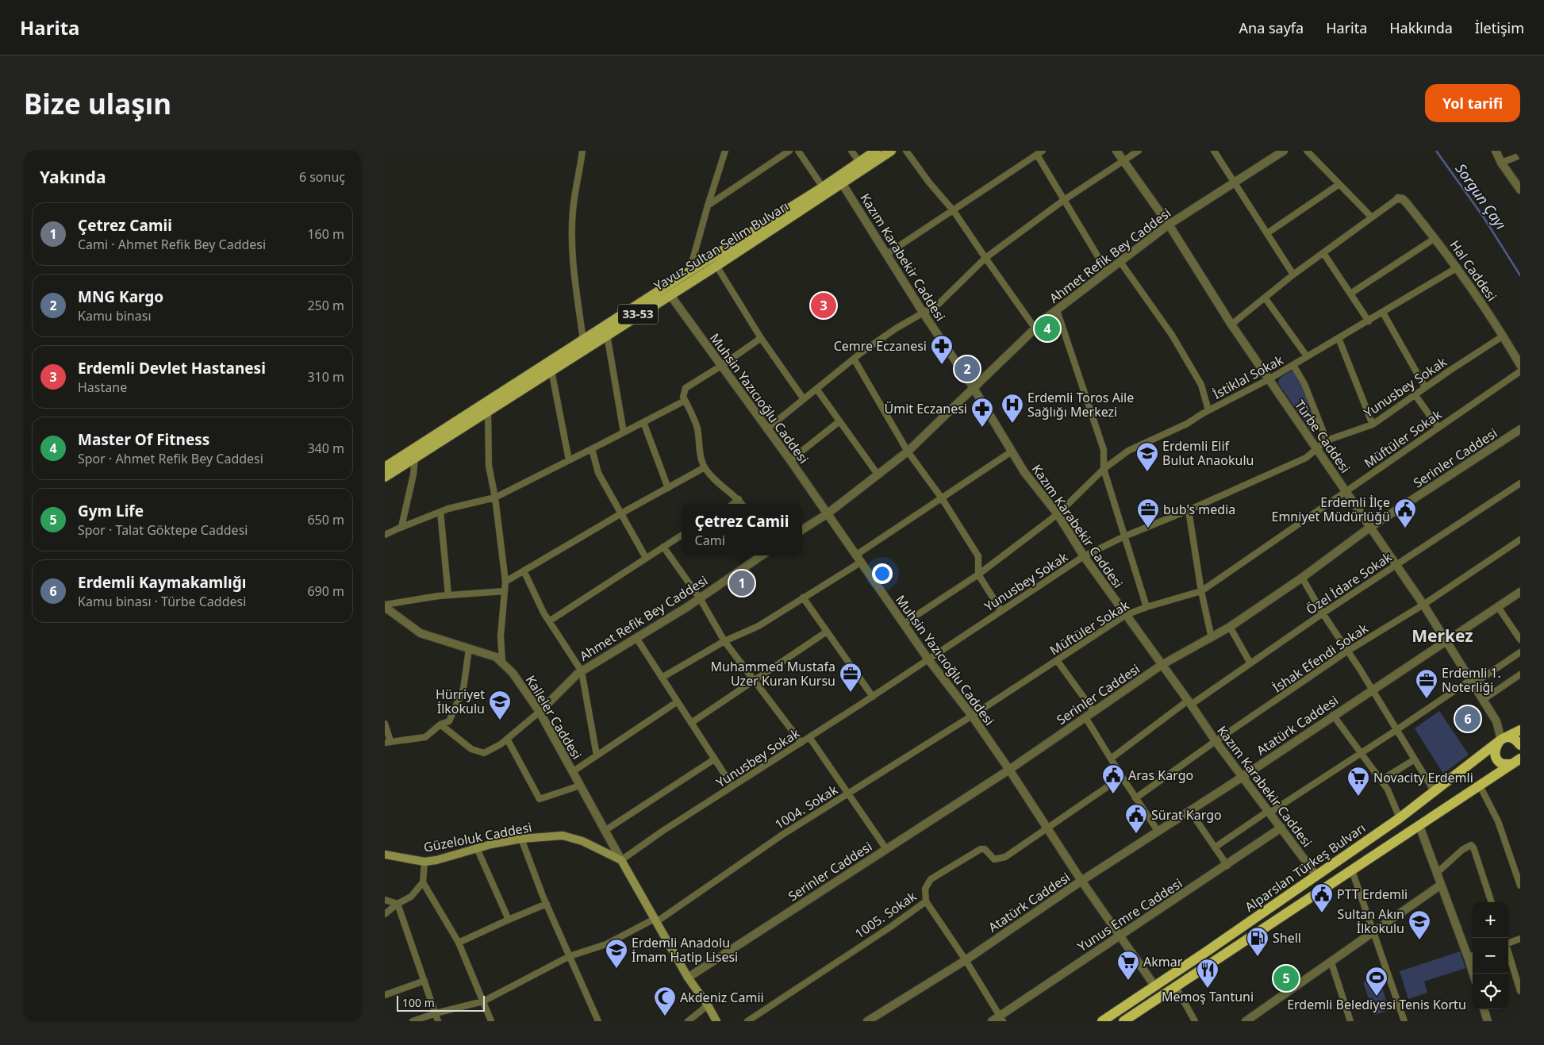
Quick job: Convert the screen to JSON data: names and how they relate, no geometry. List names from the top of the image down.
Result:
{
  "streets": {
    "highway": ["Alparslan Türkeş Bulvarı"],
    "main road": ["Yavuz Sultan Selim Bulvarı", "33-53", "Güzeloluk Caddesi"],
    "street": [
      "Ahmet Refik Bey Caddesi",
      "Kazım Karabekir Caddesi",
      "Hal Caddesi",
      "İstiklal Sokak",
      "Yunusbey Sokak",
      "Muhsin Yazıcıoğlu Caddesi",
      "Türbe Caddesi",
      "Müftüler Sokak",
      "Serinler Caddesi",
      "Özel İdare Sokak",
      "İshak Efendi Sokak",
      "Kalleler Caddesi",
      "Atatürk Caddesi",
      "1004. Sokak",
      "1005. Sokak",
      "Yunus Emre Caddesi"
    ]
  },
  "crossings": [
    ["Yavuz Sultan Selim Bulvarı", "Kazım Karabekir Caddesi"],
    ["Yavuz Sultan Selim Bulvarı", "Muhsin Yazıcıoğlu Caddesi"],
    ["Ahmet Refik Bey Caddesi", "Kazım Karabekir Caddesi"],
    ["Ahmet Refik Bey Caddesi", "Muhsin Yazıcıoğlu Caddesi"],
    ["Ahmet Refik Bey Caddesi", "Türbe Caddesi"],
    ["Ahmet Refik Bey Caddesi", "Kalleler Caddesi"],
    ["Kazım Karabekir Caddesi", "İstiklal Sokak"],
    ["Kazım Karabekir Caddesi", "Yunusbey Sokak"],
    ["Kazım Karabekir Caddesi", "Müftüler Sokak"],
    ["Kazım Karabekir Caddesi", "Serinler Caddesi"],
    ["Kazım Karabekir Caddesi", "Özel İdare Sokak"],
    ["Kazım Karabekir Caddesi", "İshak Efendi Sokak"],
    ["Kazım Karabekir Caddesi", "Atatürk Caddesi"],
    ["Kazım Karabekir Caddesi", "Alparslan Türkeş Bulvarı"],
    ["Kazım Karabekir Caddesi", "Yunus Emre Caddesi"],
    ["Hal Caddesi", "İstiklal Sokak"],
    ["Hal Caddesi", "Yunusbey Sokak"],
    ["İstiklal Sokak", "Muhsin Yazıcıoğlu Caddesi"],
    ["İstiklal Sokak", "Türbe Caddesi"],
    ["Yunusbey Sokak", "Muhsin Yazıcıoğlu Caddesi"],
    ["Yunusbey Sokak", "Türbe Caddesi"],
    ["Yunusbey Sokak", "Kalleler Caddesi"],
    ["Yunusbey Sokak", "Güzeloluk Caddesi"],
    ["Muhsin Yazıcıoğlu Caddesi", "Müftüler Sokak"],
    ["Muhsin Yazıcıoğlu Caddesi", "Serinler Caddesi"],
    ["Muhsin Yazıcıoğlu Caddesi", "Atatürk Caddesi"],
    ["Muhsin Yazıcıoğlu Caddesi", "1004. Sokak"],
    ["Muhsin Yazıcıoğlu Caddesi", "Alparslan Türkeş Bulvarı"],
    ["Muhsin Yazıcıoğlu Caddesi", "1005. Sokak"],
    ["Muhsin Yazıcıoğlu Caddesi", "Yunus Emre Caddesi"],
    ["Türbe Caddesi", "Müftüler Sokak"],
    ["Türbe Caddesi", "Serinler Caddesi"],
    ["Türbe Caddesi", "Özel İdare Sokak"],
    ["Türbe Caddesi", "İshak Efendi Sokak"],
    ["Türbe Caddesi", "Atatürk Caddesi"],
    ["Türbe Caddesi", "Alparslan Türkeş Bulvarı"],
    ["Müftüler Sokak", "1004. Sokak"],
    ["Kalleler Caddesi", "Güzeloluk Caddesi"]
  ],
  "districts": ["Merkez"],
  "water": ["Sorgun Çayı"],
  "places": {
    "pharmacy": ["Cemre Eczanesi", "Ümit Eczanesi"],
    "hospital": ["Erdemli Toros Aile Sağlığı Merkezi"],
    "school or university": [
      "Erdemli Elif Bulut Anaokulu",
      "Hürriyet İlkokulu",
      "Sultan Akın İlkokulu",
      "Erdemli Anadolu İmam Hatip Lisesi"
    ],
    "office": ["bub's media", "Muhammed Mustafa Uzer Kuran Kursu", "Erdemli 1. Noterliği"],
    "public building": [
      "Erdemli İlçe Emniyet Müdürlüğü",
      "Aras Kargo",
      "Sürat Kargo",
      "PTT Erdemli"
    ],
    "supermarket": ["Novacity Erdemli", "Akmar"],
    "fuel station": ["Shell"],
    "restaurant": ["Memoş Tantuni"],
    "sports": ["Erdemli Belediyesi Tenis Kortu"],
    "mosque": ["Akdeniz Camii"]
  },
  "scale_bar": "100 m",
  "page": {
    "header": "Harita",
    "nav": [
      "Ana sayfa",
      "Harita",
      "Hakkında",
      "İletişim"
    ],
    "buttons": "Yol tarifi",
    "title": "Bize ulaşın",
    "heading": ["Yakında", "6 sonuç"],
    "list": [
      {
        "mark": "1",
        "name": "Çetrez Camii",
        "note": "Cami · Ahmet Refik Bey Caddesi",
        "value": "160 m"
      },
      {
        "mark": "2",
        "name": "MNG Kargo",
        "note": "Kamu binası",
        "value": "250 m"
      },
      {
        "mark": "3",
        "name": "Erdemli Devlet Hastanesi",
        "note": "Hastane",
        "value": "310 m"
      },
      {
        "mark": "4",
        "name": "Master Of Fitness",
        "note": "Spor · Ahmet Refik Bey Caddesi",
        "value": "340 m"
      },
      {
        "mark": "5",
        "name": "Gym Life",
        "note": "Spor · Talat Göktepe Caddesi",
        "value": "650 m"
      },
      {
        "mark": "6",
        "name": "Erdemli Kaymakamlığı",
        "note": "Kamu binası · Türbe Caddesi",
        "value": "690 m"
      }
    ],
    "pins": [
      "3",
      "4",
      "2",
      "1",
      "6",
      "5"
    ],
    "popup": ["Çetrez Camii", "Cami"],
    "map_buttons": ["+", "−"],
    "scale": "100 m"
  }
}
